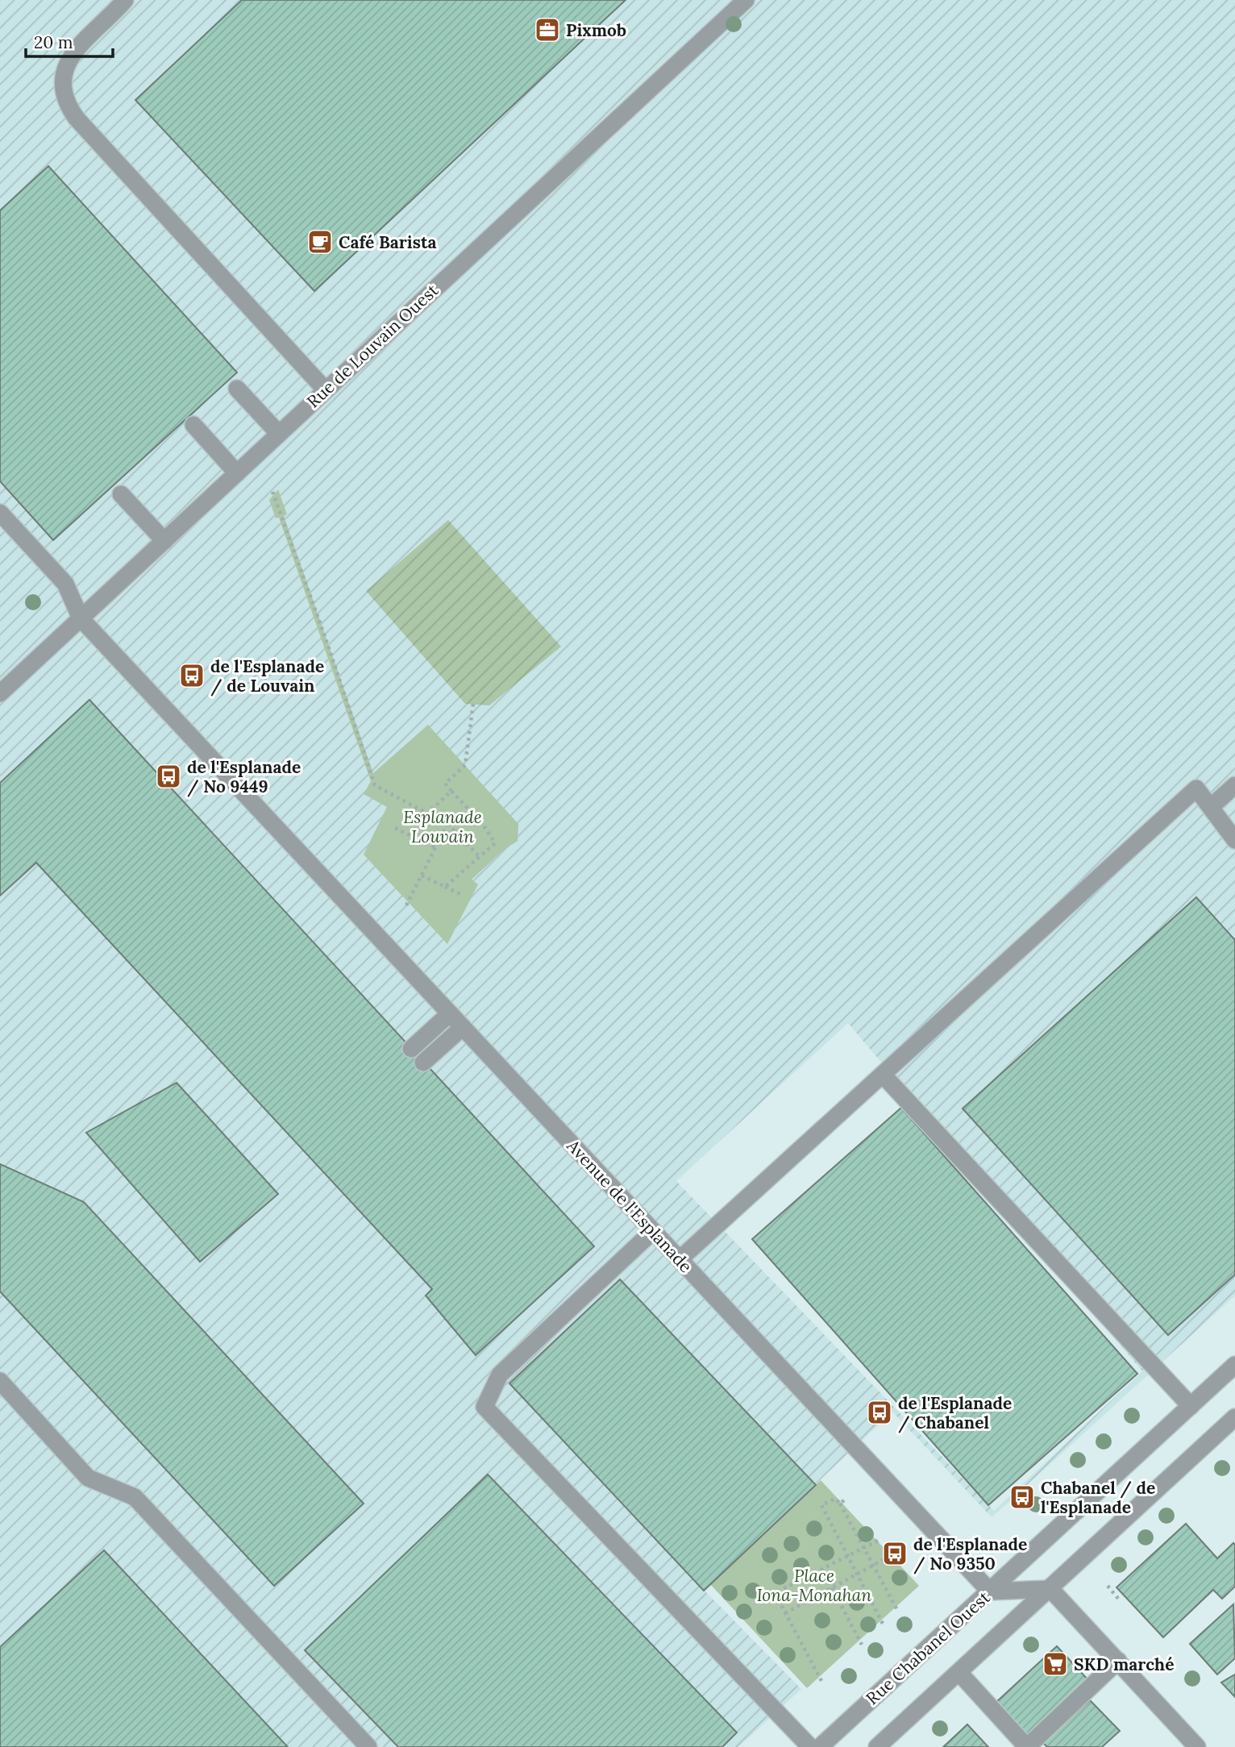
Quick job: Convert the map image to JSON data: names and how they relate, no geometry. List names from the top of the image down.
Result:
{
  "streets": {
    "street": ["Rue de Louvain Ouest", "Avenue de l'Esplanade", "Rue Chabanel Ouest"]
  },
  "crossings": [
    ["Rue de Louvain Ouest", "Avenue de l'Esplanade"],
    ["Avenue de l'Esplanade", "Rue Chabanel Ouest"]
  ],
  "parks": ["Esplanade Louvain", "Place Iona-Monahan"],
  "places": {
    "office": ["Pixmob"],
    "cafe": ["Café Barista"],
    "bus stop": [
      "de l'Esplanade / de Louvain",
      "de l'Esplanade / No 9449",
      "de l'Esplanade / Chabanel",
      "Chabanel / de l'Esplanade",
      "de l'Esplanade / No 9350"
    ],
    "supermarket": ["SKD marché"]
  },
  "scale_bar": "20 m"
}
